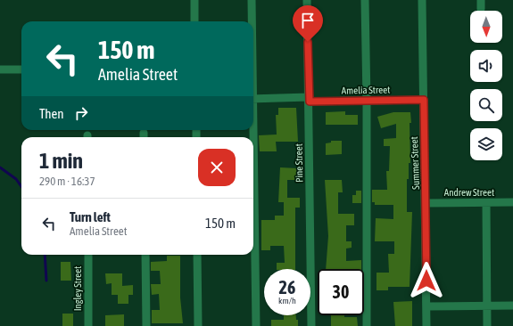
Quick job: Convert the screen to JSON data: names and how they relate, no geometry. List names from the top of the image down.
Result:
{
  "streets": {
    "street": [
      "Amelia Street",
      "Pine Street",
      "Summer Street",
      "Andrew Street",
      "Ingley Street"
    ]
  },
  "crossings": [
    ["Amelia Street", "Pine Street"],
    ["Amelia Street", "Summer Street"],
    ["Summer Street", "Andrew Street"]
  ],
  "north": "bottom",
  "page": {
    "turn": ["150 m", "Amelia Street"],
    "then": "Then",
    "heading": ["1 min", "290 m · 16:37"],
    "list": [
      {
        "name": "Turn left",
        "note": "Amelia Street",
        "value": "150 m"
      }
    ],
    "speed": "26 km/h",
    "limit": "30"
  }
}
